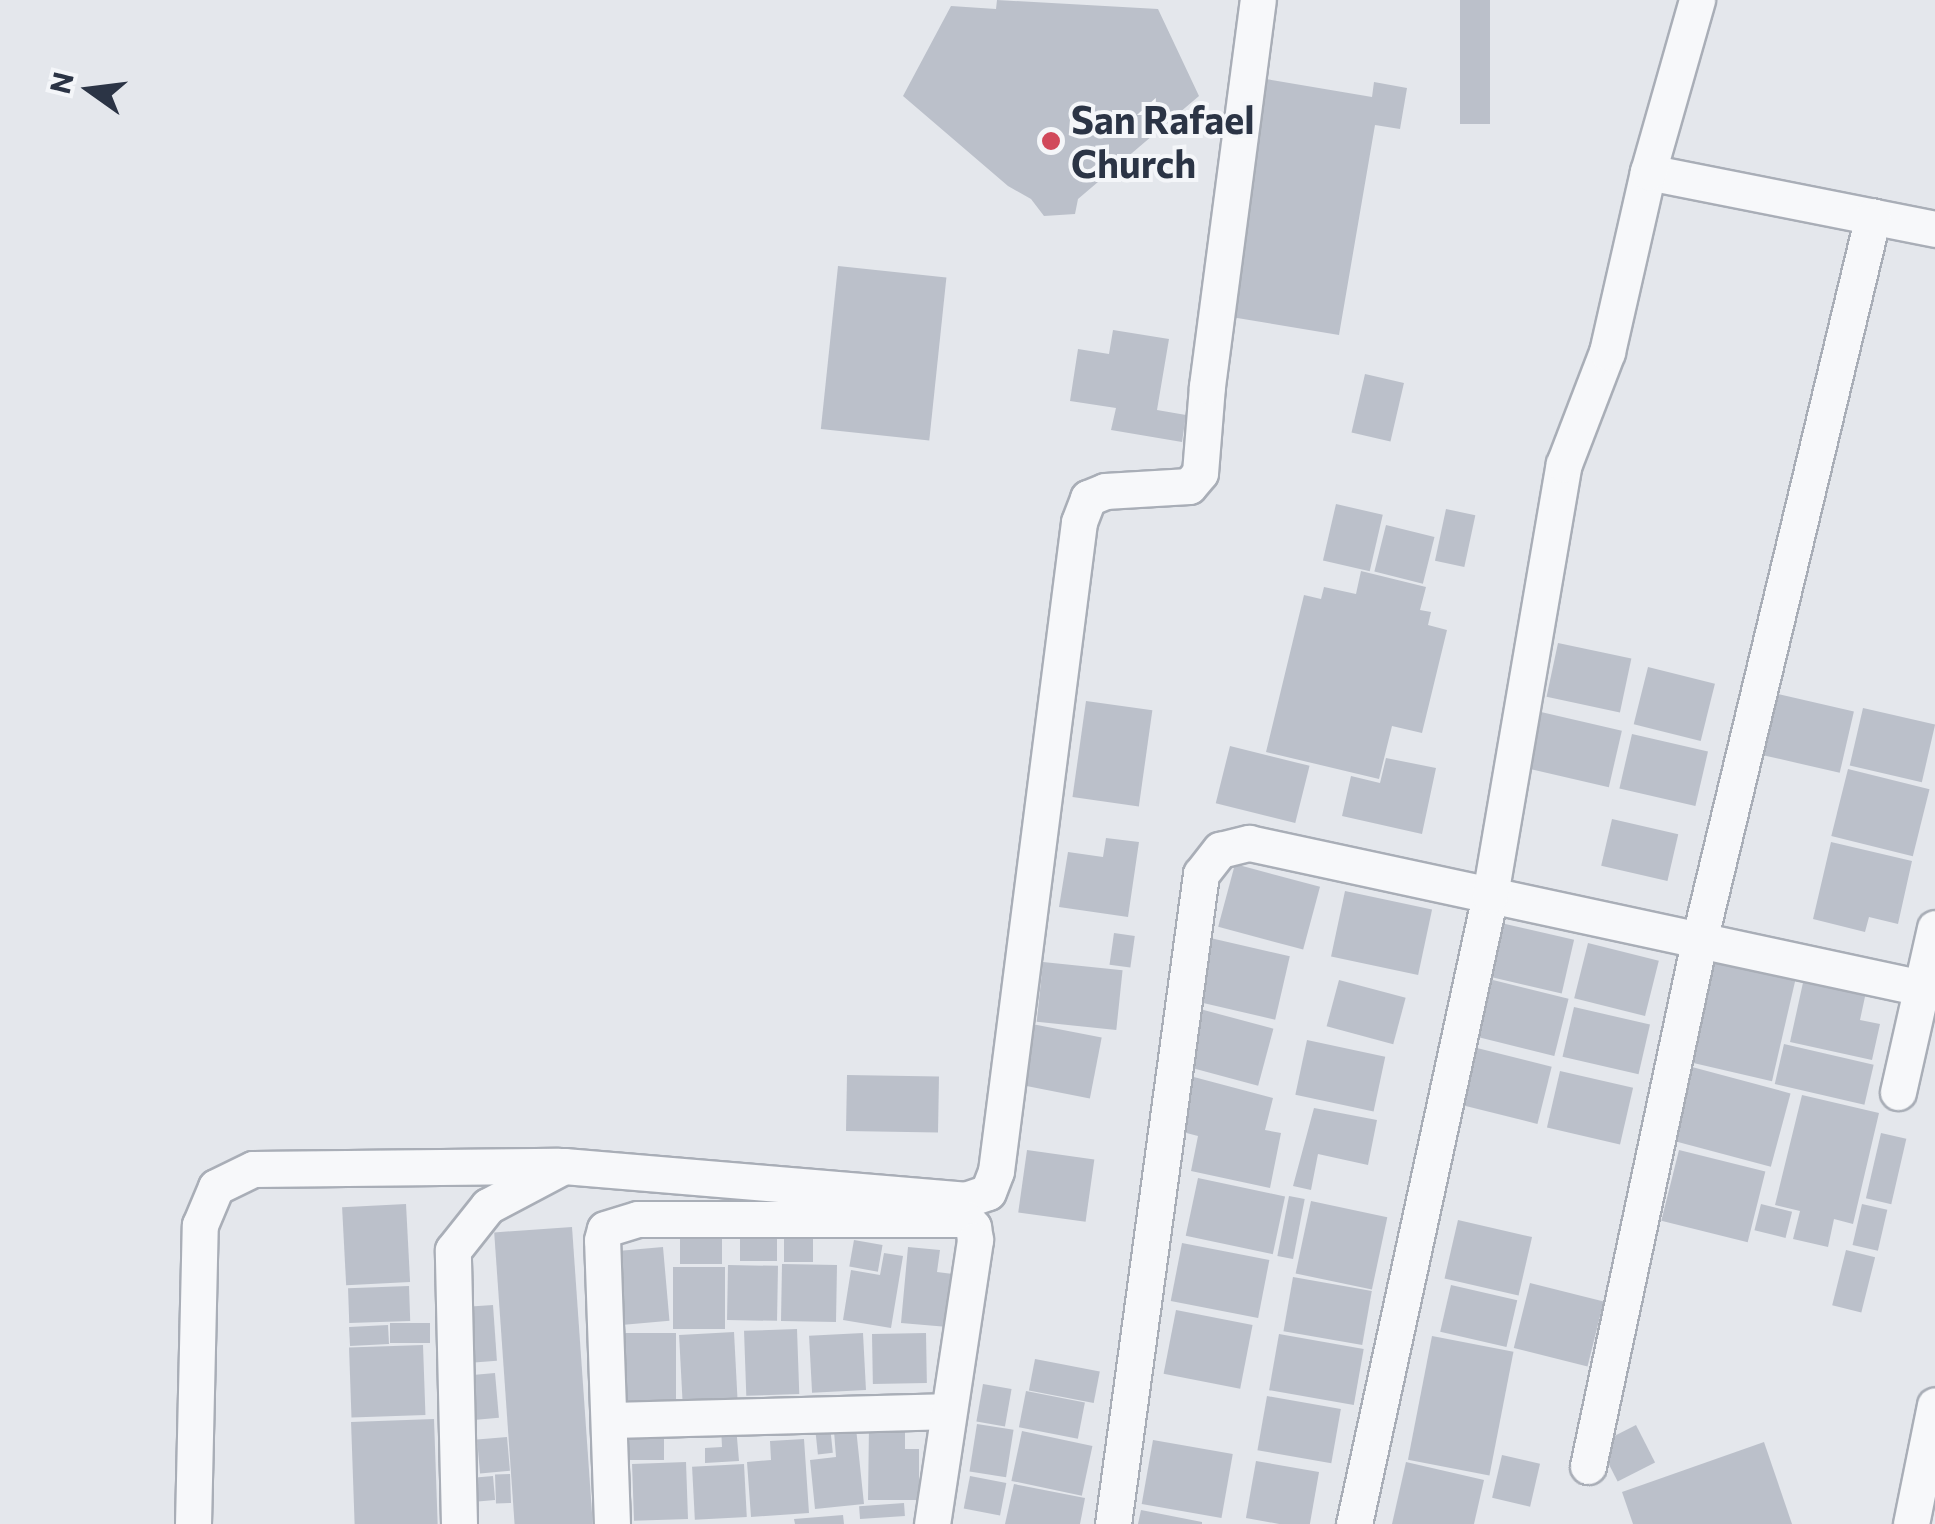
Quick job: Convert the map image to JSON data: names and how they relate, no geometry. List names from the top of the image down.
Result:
{
  "places": ["San Rafael Church"],
  "north": "left"
}
